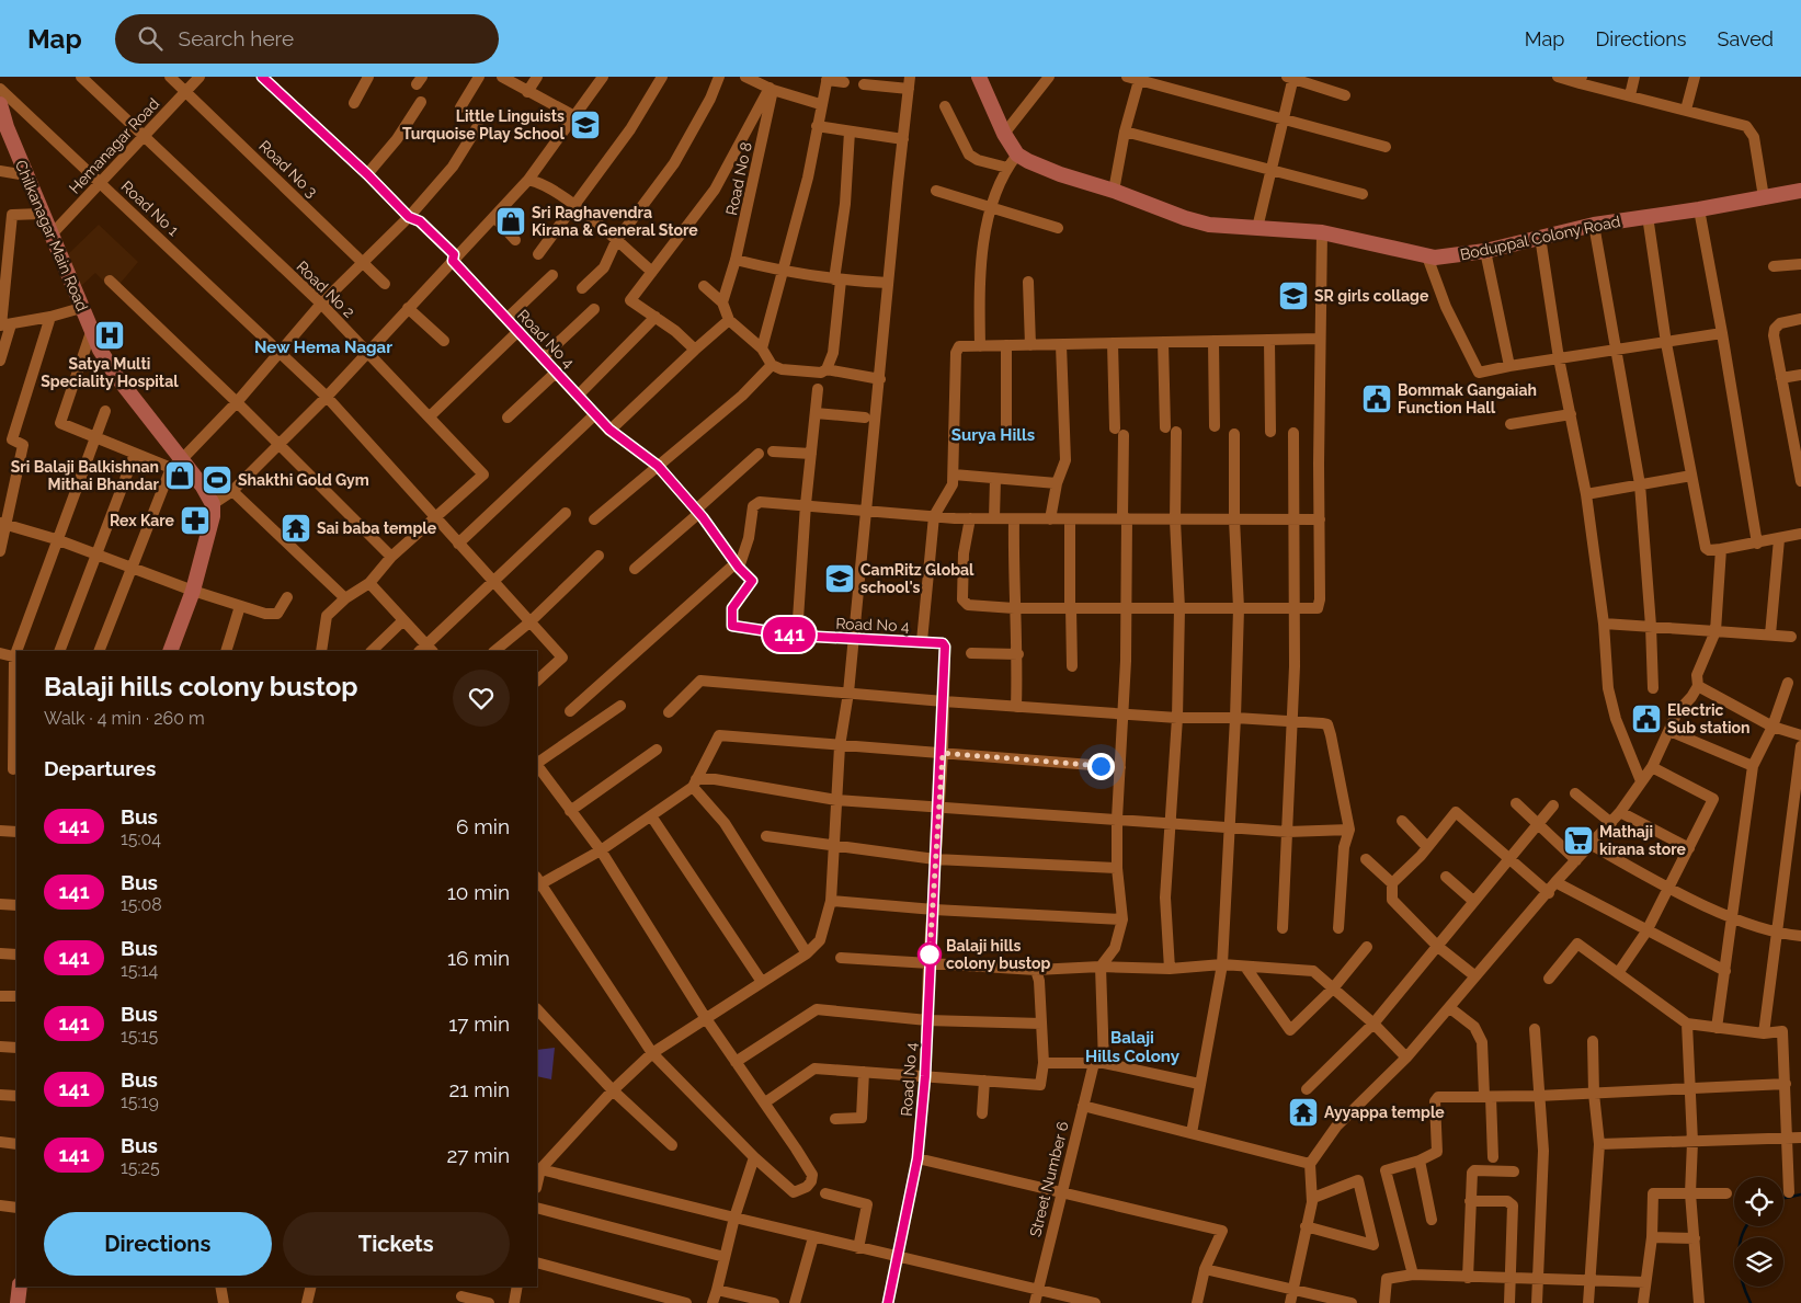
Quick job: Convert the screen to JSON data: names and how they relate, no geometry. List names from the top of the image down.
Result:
{
  "streets": {
    "street": [
      "Hemanagar Road",
      "Road No 3",
      "Road No 8",
      "Road No 1",
      "Chilkanagar Main Road",
      "Boduppal Colony Road",
      "Road No 2",
      "Road No 4",
      "Street Number 6"
    ]
  },
  "crossings": [
    ["Hemanagar Road", "Road No 3"],
    ["Hemanagar Road", "Road No 1"],
    ["Hemanagar Road", "Chilkanagar Main Road"],
    ["Hemanagar Road", "Road No 2"],
    ["Road No 1", "Road No 2"]
  ],
  "districts": ["New Hema Nagar", "Surya Hills", "Balaji Hills Colony"],
  "places": {
    "school or university": ["Little Linguists Turquoise Play School", "SR girls collage", "CamRitz Global school's"],
    "shop": ["Sri Raghavendra Kirana & General Store", "Sri Balaji Balkishnan Mithai Bhandar"],
    "hospital": ["Satya Multi Speciality Hospital"],
    "public building": ["Bommak Gangaiah Function Hall", "Electric Sub station"],
    "sports": ["Shakthi Gold Gym"],
    "pharmacy": ["Rex Kare"],
    "temple": ["Sai baba temple", "Ayyappa temple"],
    "supermarket": ["Mathaji kirana store"],
    "other": ["Balaji hills colony bustop"]
  },
  "lines": ["bus line 141"],
  "page": {
    "header": "Map",
    "search": "Search here",
    "nav": ["Map", "Directions", "Saved"],
    "on_map": "141",
    "heading": [
      ["Balaji hills colony bustop", "Walk · 4 min · 260 m"],
      "Departures"
    ],
    "list": [
      {
        "mark": "141",
        "name": "Bus",
        "note": "15:04",
        "value": "6 min"
      },
      {
        "mark": "141",
        "name": "Bus",
        "note": "15:08",
        "value": "10 min"
      },
      {
        "mark": "141",
        "name": "Bus",
        "note": "15:14",
        "value": "16 min"
      },
      {
        "mark": "141",
        "name": "Bus",
        "note": "15:15",
        "value": "17 min"
      },
      {
        "mark": "141",
        "name": "Bus",
        "note": "15:19",
        "value": "21 min"
      },
      {
        "mark": "141",
        "name": "Bus",
        "note": "15:25",
        "value": "27 min"
      }
    ],
    "buttons": ["Directions", "Tickets"]
  }
}
